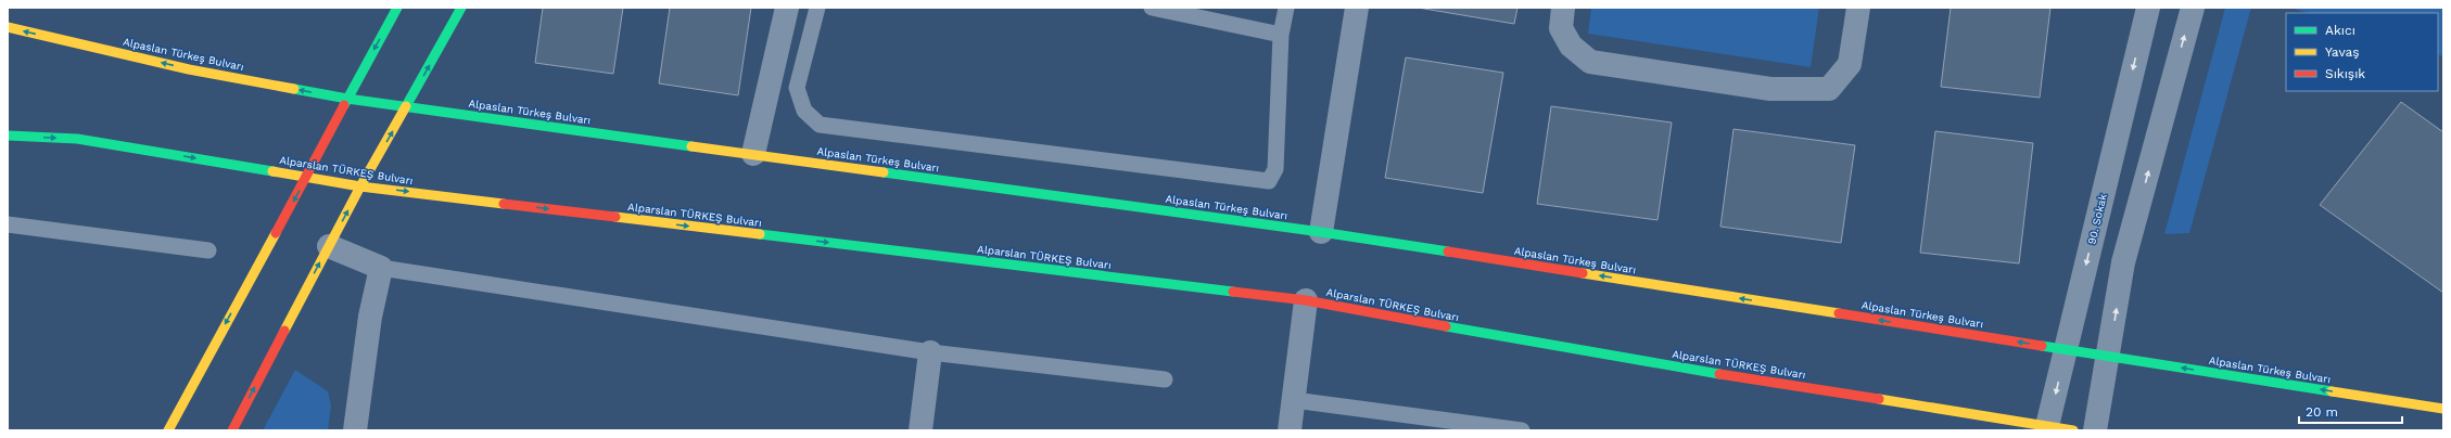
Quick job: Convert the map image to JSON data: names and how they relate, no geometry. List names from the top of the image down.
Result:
{
  "streets": {
    "main road": ["Alpaslan Türkeş Bulvarı", "Alparslan TÜRKEŞ Bulvarı"],
    "street": ["90. Sokak"]
  },
  "crossings": [
    ["Alpaslan Türkeş Bulvarı", "90. Sokak"],
    ["Alparslan TÜRKEŞ Bulvarı", "90. Sokak"]
  ],
  "one_way": ["Alpaslan Türkeş Bulvarı", "Alparslan TÜRKEŞ Bulvarı"],
  "legend": ["Akıcı", "Yavaş", "Sıkışık"],
  "scale_bar": "20 m"
}
